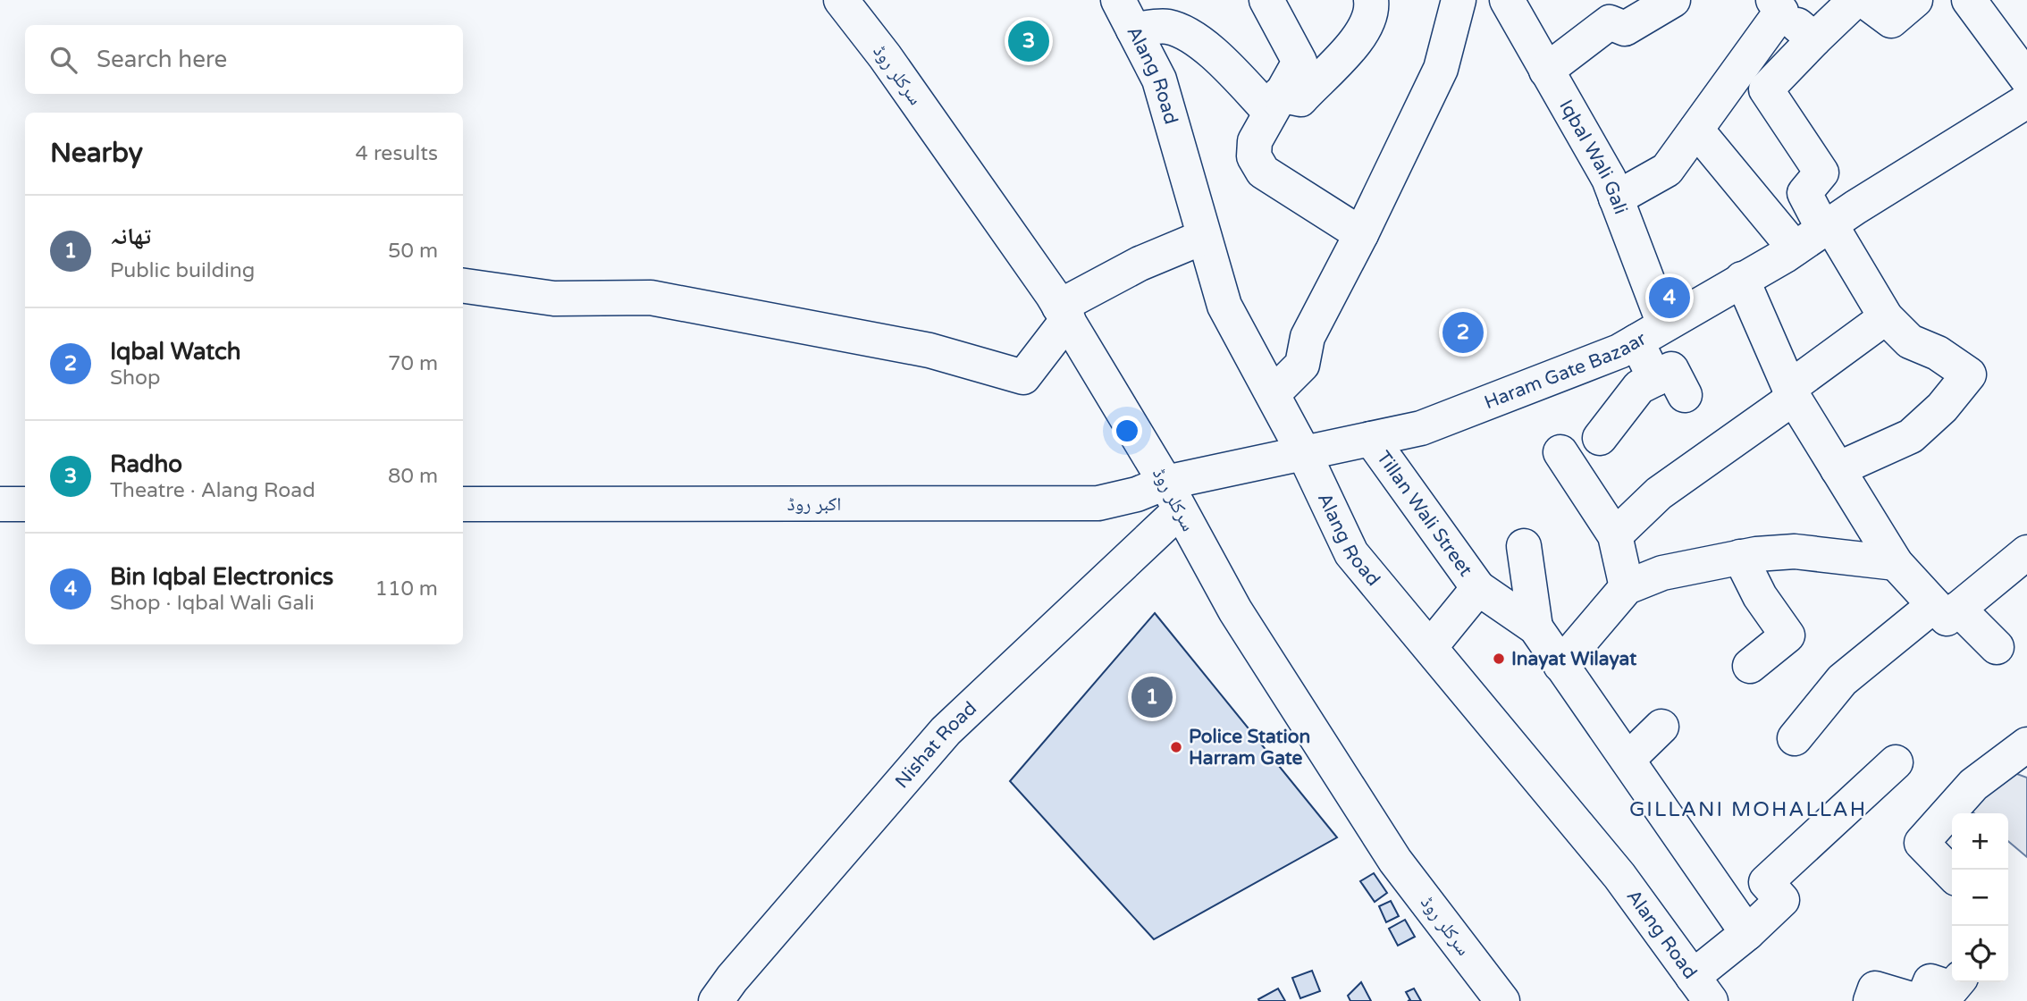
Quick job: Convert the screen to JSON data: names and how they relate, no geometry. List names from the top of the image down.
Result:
{
  "streets": {
    "street": [
      "سرکلر روڈ",
      "Alang Road",
      "Iqbal Wali Gali",
      "Haram Gate Bazaar",
      "اکبر روڈ",
      "Tillan Wali Street",
      "Nishat Road"
    ]
  },
  "crossings": [
    ["سرکلر روڈ", "اکبر روڈ"],
    ["سرکلر روڈ", "Nishat Road"],
    ["Alang Road", "Haram Gate Bazaar"],
    ["Alang Road", "اکبر روڈ"],
    ["Alang Road", "Tillan Wali Street"],
    ["Iqbal Wali Gali", "Haram Gate Bazaar"],
    ["Haram Gate Bazaar", "اکبر روڈ"],
    ["Haram Gate Bazaar", "Tillan Wali Street"],
    ["اکبر روڈ", "Nishat Road"]
  ],
  "districts": ["GILLANI MOHALLAH"],
  "places": ["Inayat Wilayat", "Police Station Harram Gate"],
  "page": {
    "pins": [
      "3",
      "4",
      "2",
      "1"
    ],
    "search": "Search here",
    "heading": ["Nearby", "4 results"],
    "list": [
      {
        "mark": "1",
        "name": "تھانہ",
        "note": "Public building",
        "value": "50 m"
      },
      {
        "mark": "2",
        "name": "Iqbal Watch",
        "note": "Shop",
        "value": "70 m"
      },
      {
        "mark": "3",
        "name": "Radho",
        "note": "Theatre · Alang Road",
        "value": "80 m"
      },
      {
        "mark": "4",
        "name": "Bin Iqbal Electronics",
        "note": "Shop · Iqbal Wali Gali",
        "value": "110 m"
      }
    ],
    "map_buttons": ["+", "−"]
  }
}
